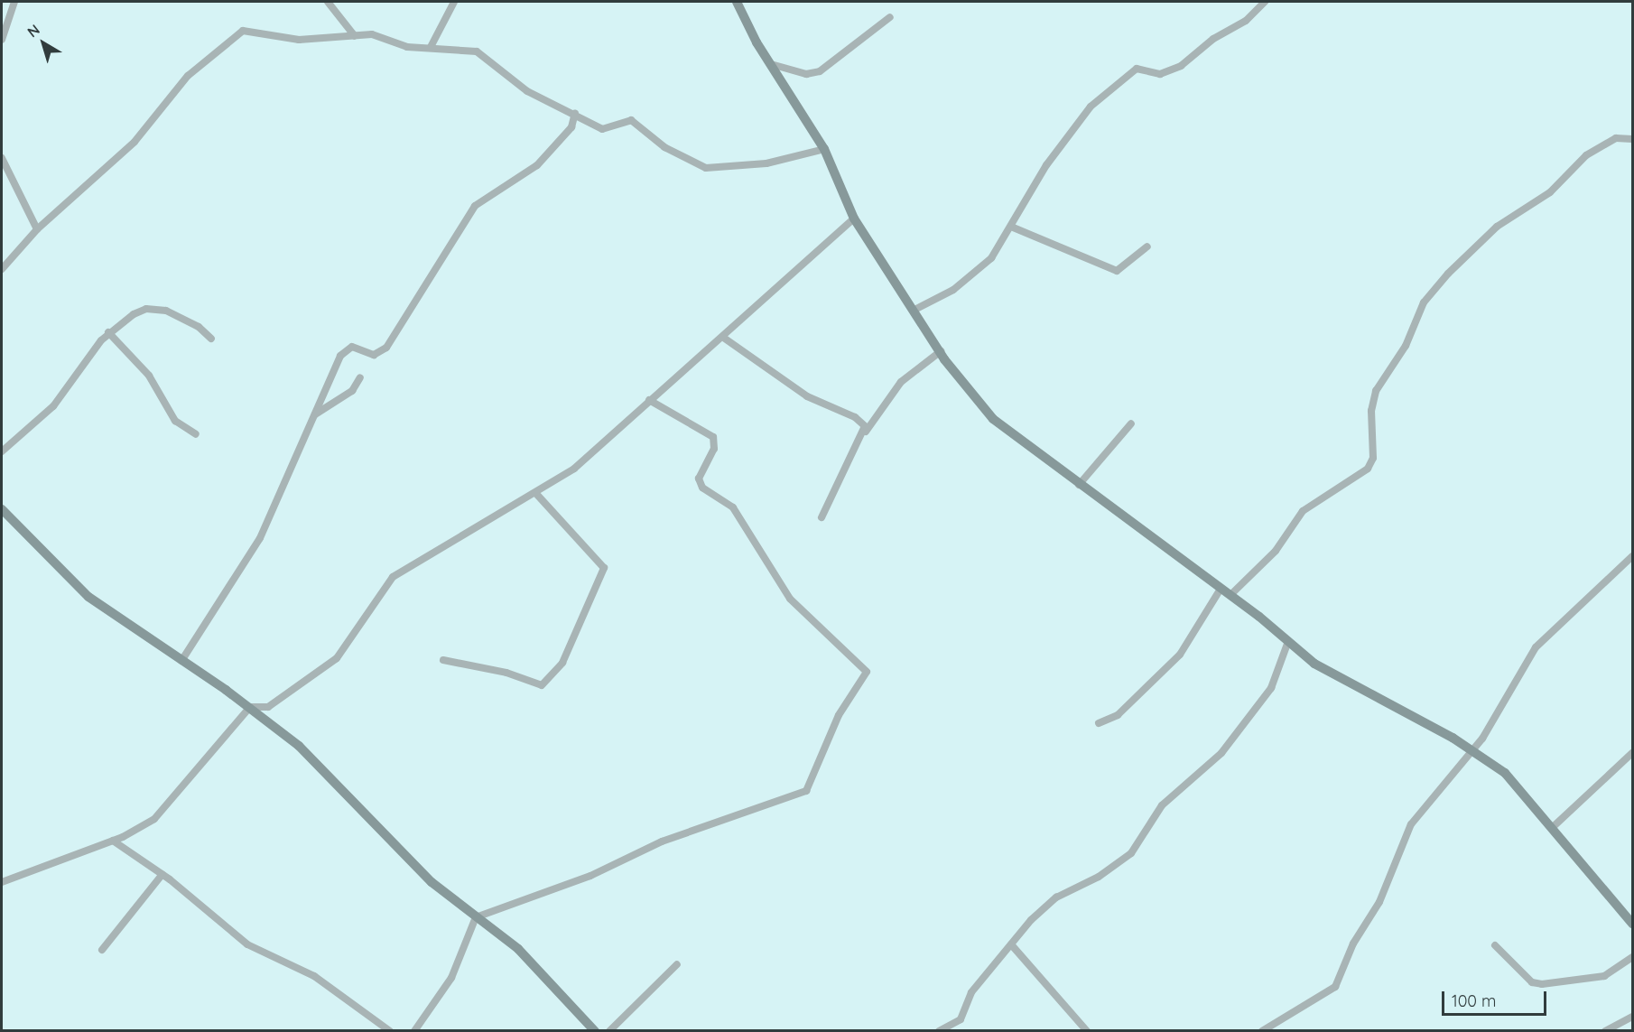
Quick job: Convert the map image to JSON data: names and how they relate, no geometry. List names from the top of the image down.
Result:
{
  "scale_bar": "100 m",
  "north": "top left"
}
